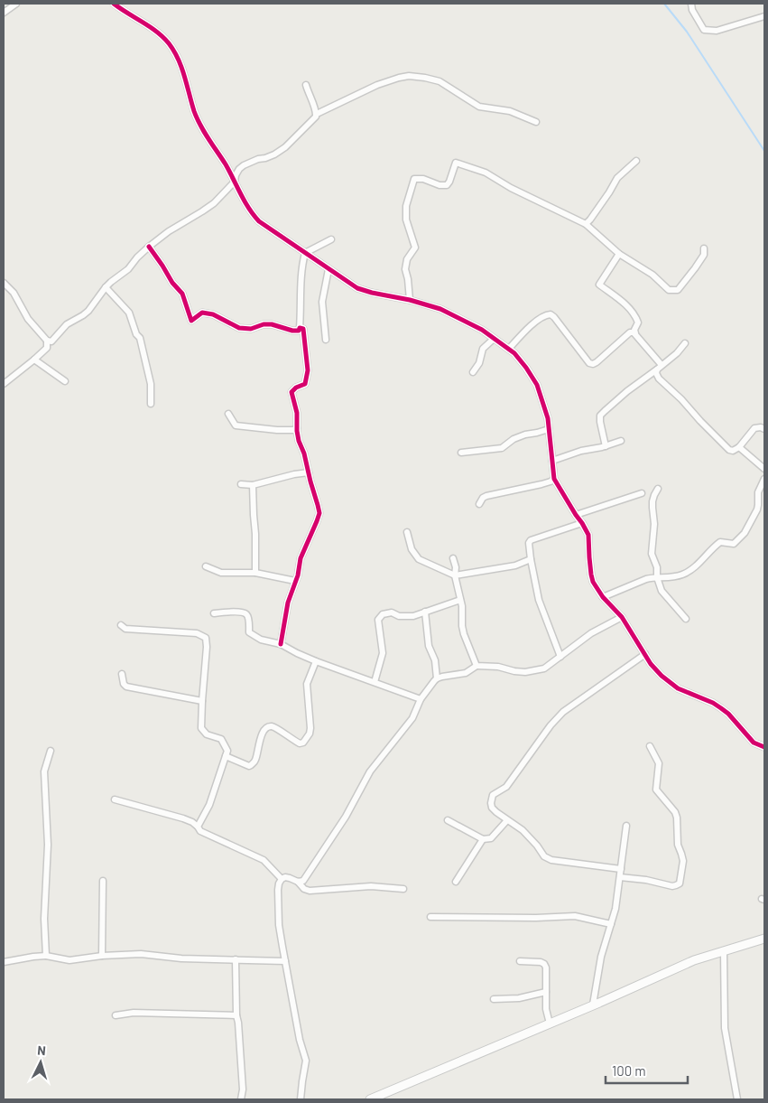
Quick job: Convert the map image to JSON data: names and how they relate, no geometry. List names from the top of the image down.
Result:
{
  "scale_bar": "100 m",
  "north": "top"
}
